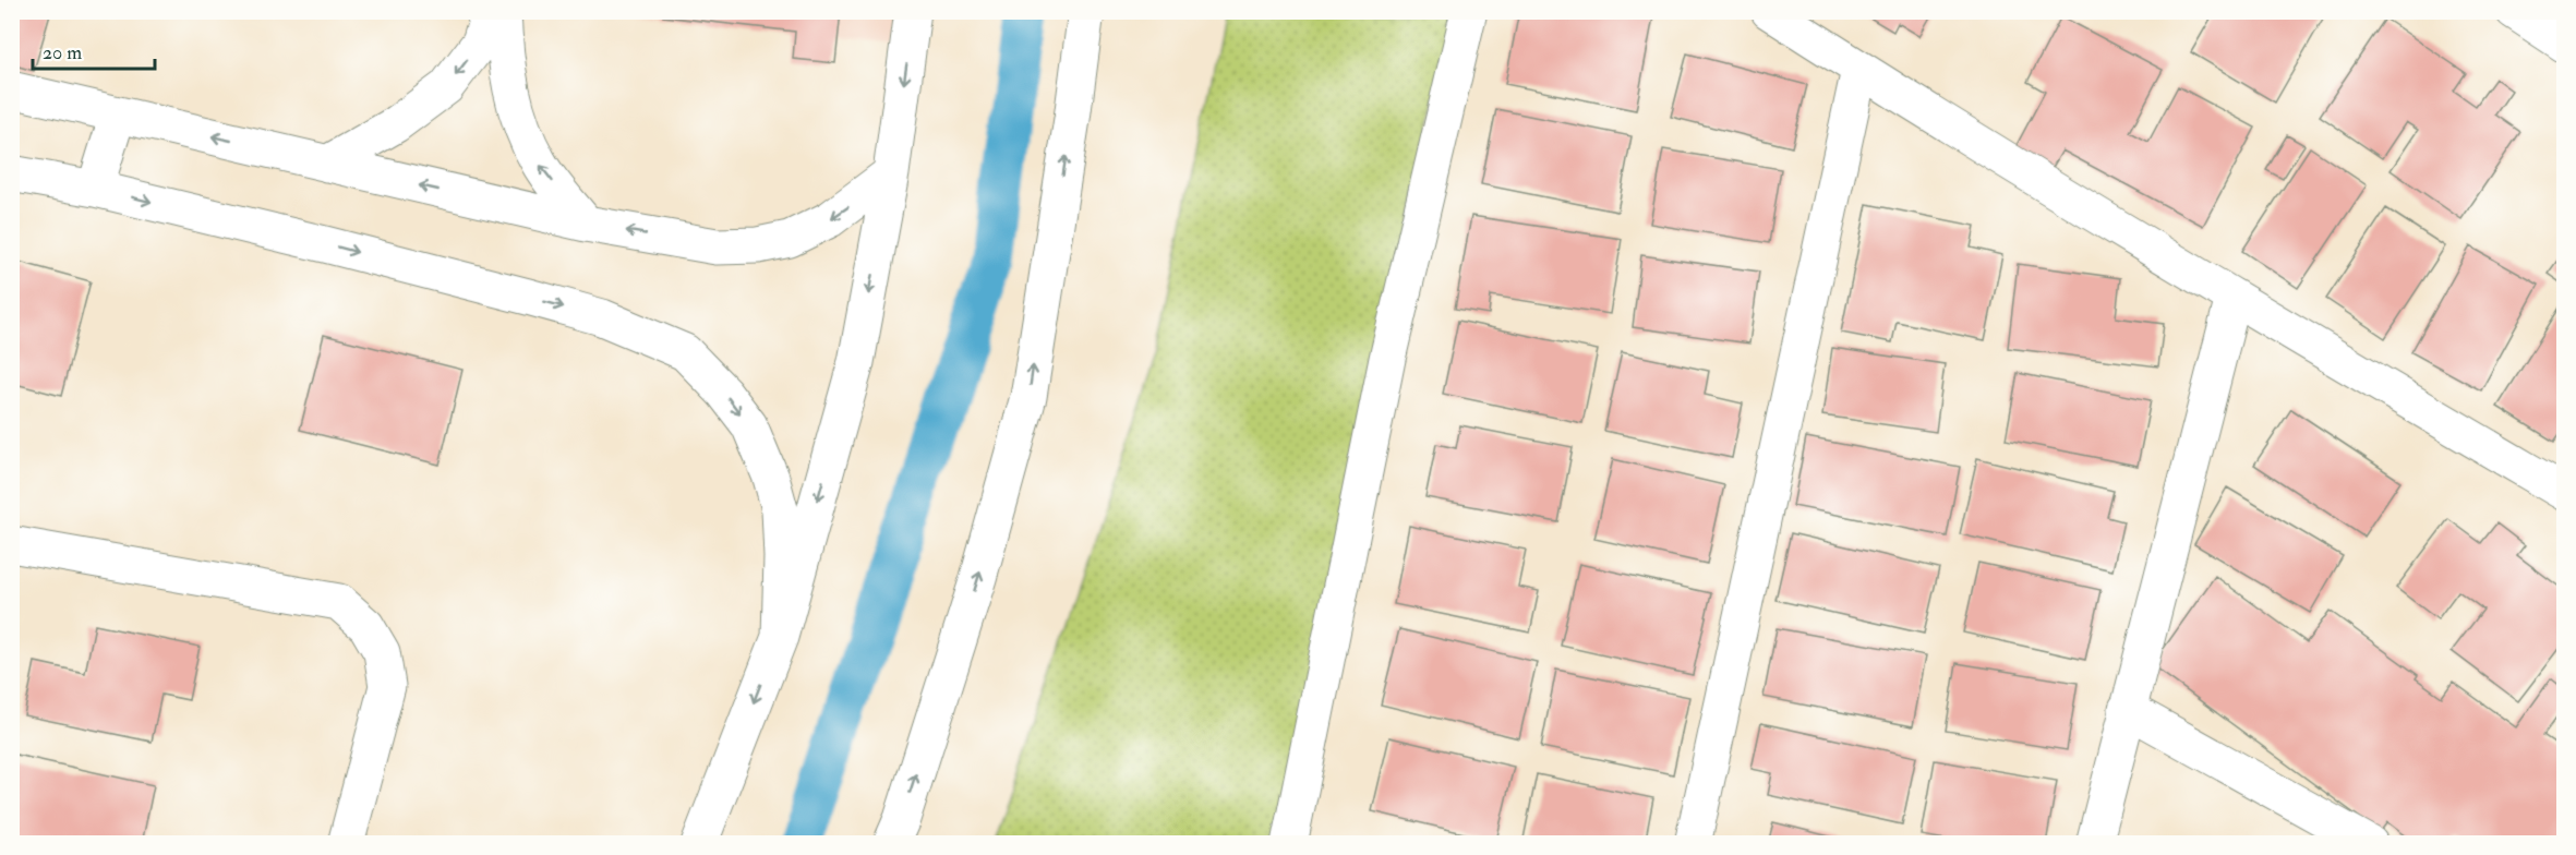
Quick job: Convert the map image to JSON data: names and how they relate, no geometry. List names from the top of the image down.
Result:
{
  "scale_bar": "20 m"
}
